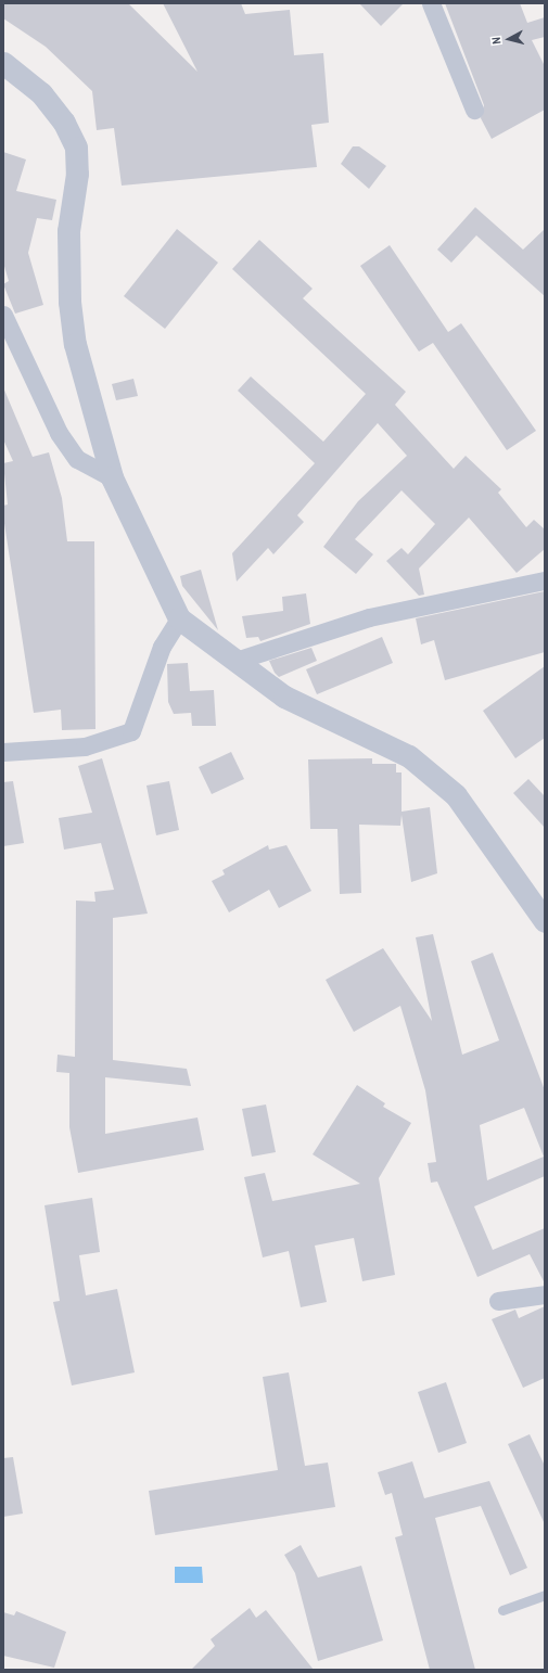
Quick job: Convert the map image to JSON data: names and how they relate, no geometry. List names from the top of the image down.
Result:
{
  "north": "left"
}
